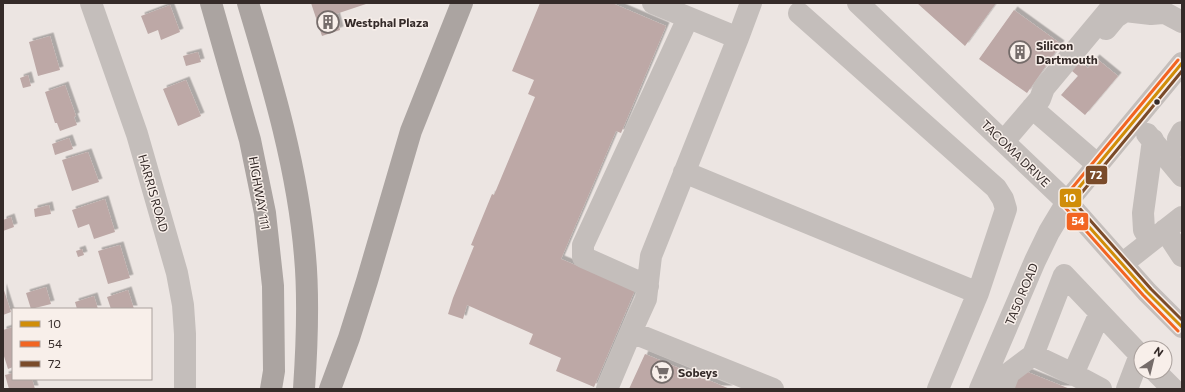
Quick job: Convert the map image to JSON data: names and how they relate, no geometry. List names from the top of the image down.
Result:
{
  "streets": {
    "highway": ["HIGHWAY 111"],
    "street": ["TACOMA DRIVE", "HARRIS ROAD", "TA50 ROAD"]
  },
  "crossings": [
    ["TACOMA DRIVE", "TA50 ROAD"]
  ],
  "places": {
    "building": ["Westphal Plaza", "Silicon Dartmouth"],
    "supermarket": ["Sobeys"]
  },
  "lines": ["transit line 54", "transit line 10", "transit line 72"],
  "legend": ["10", "54", "72"],
  "north": "top right"
}
